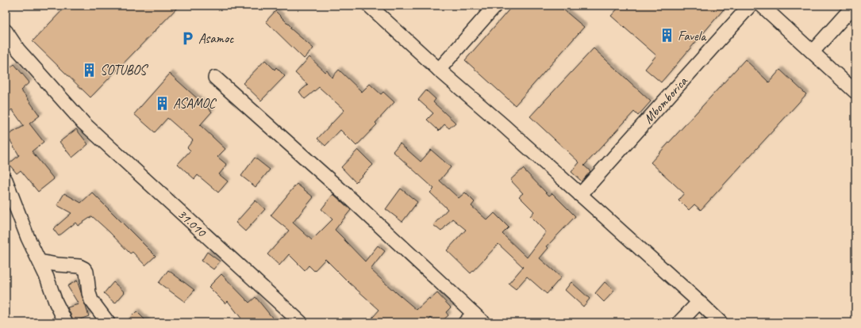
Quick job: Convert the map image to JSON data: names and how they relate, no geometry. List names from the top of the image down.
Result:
{
  "streets": {
    "street": ["Mbomborica", "31.010"]
  },
  "places": {
    "building": ["Favela", "SOTUBOS", "ASAMOC"],
    "parking": ["Asamoc"]
  }
}
